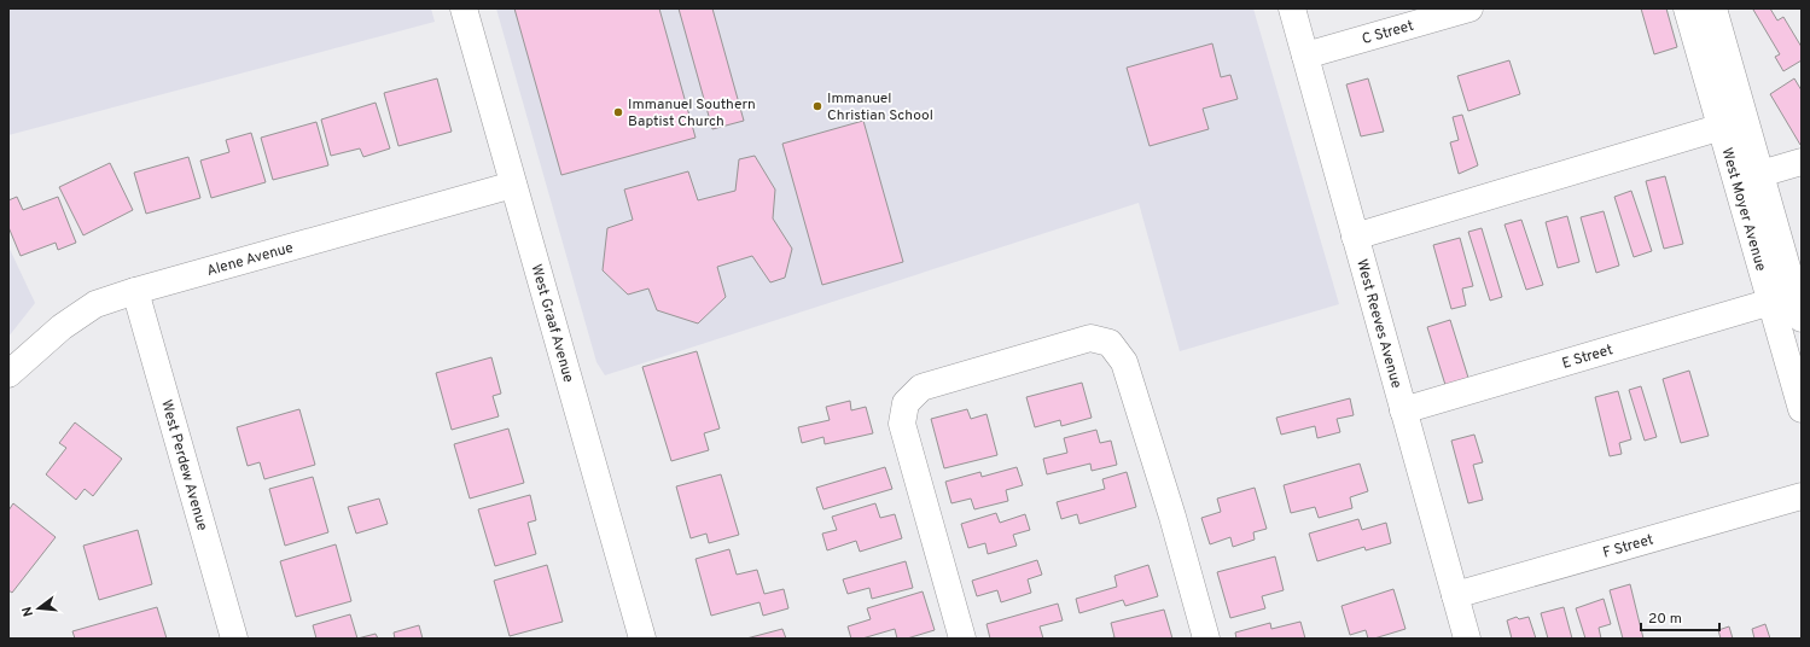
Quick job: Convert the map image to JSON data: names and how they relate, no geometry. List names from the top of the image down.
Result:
{
  "streets": {
    "street": [
      "C Street",
      "West Moyer Avenue",
      "Alene Avenue",
      "West Graaf Avenue",
      "West Reeves Avenue",
      "E Street",
      "West Perdew Avenue",
      "F Street"
    ]
  },
  "crossings": [
    ["C Street", "West Reeves Avenue"],
    ["West Moyer Avenue", "E Street"],
    ["Alene Avenue", "West Graaf Avenue"],
    ["Alene Avenue", "West Perdew Avenue"],
    ["West Reeves Avenue", "E Street"],
    ["West Reeves Avenue", "F Street"]
  ],
  "places": ["Immanuel Christian School", "Immanuel Southern Baptist Church"],
  "scale_bar": "20 m",
  "north": "left"
}
